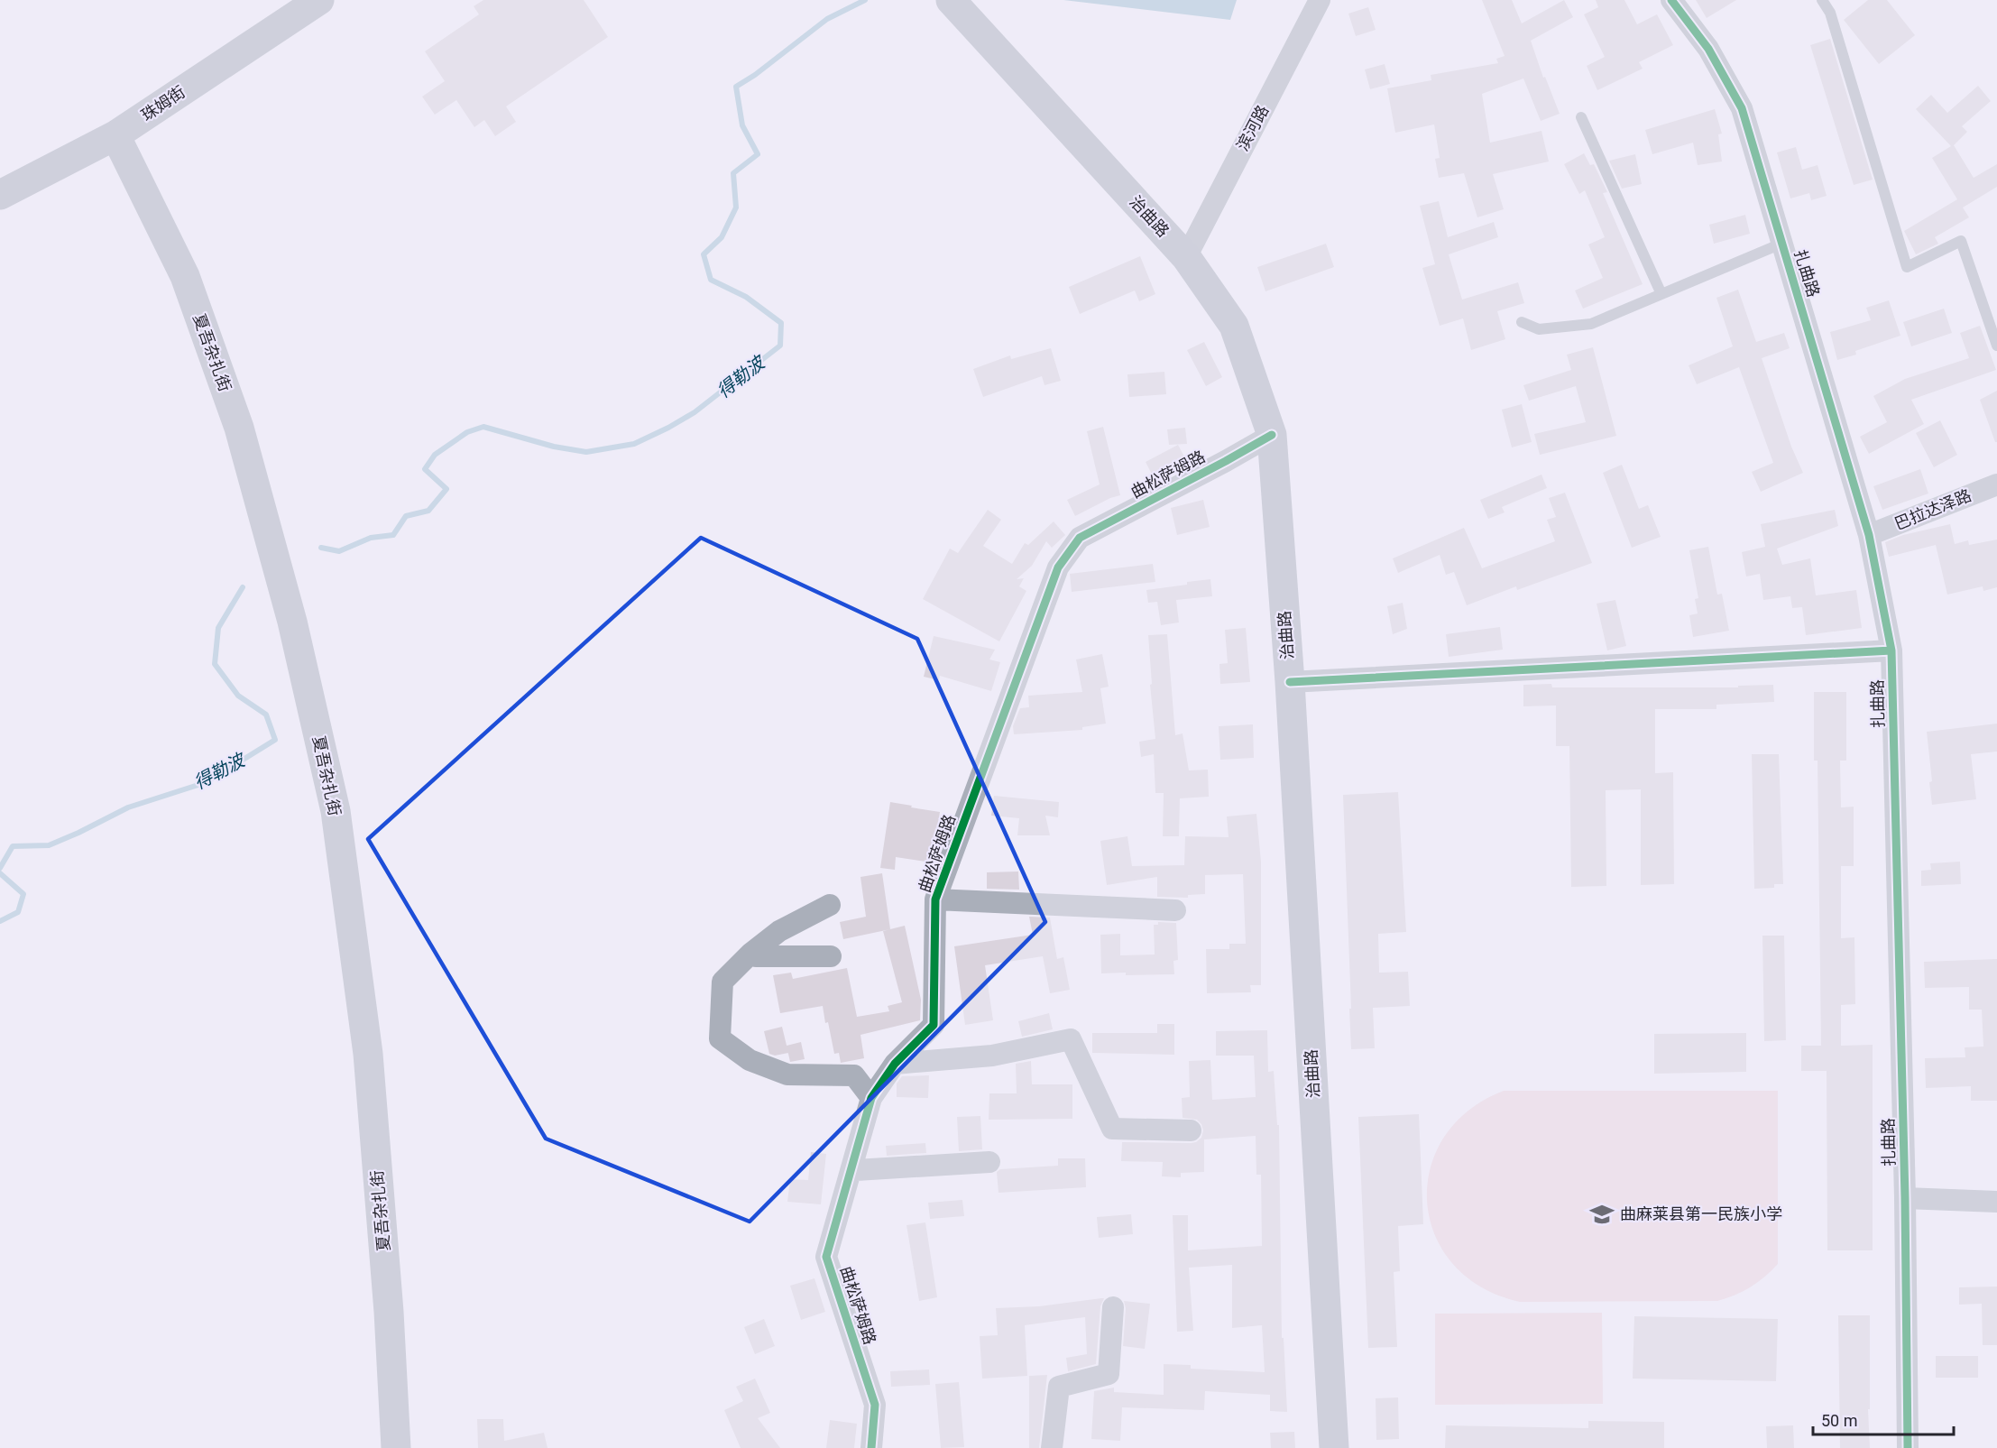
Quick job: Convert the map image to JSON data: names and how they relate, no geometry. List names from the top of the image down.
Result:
{
  "streets": {
    "main road": ["珠姆街", "治曲路", "夏吾杂扎街"],
    "street": [
      "滨河路",
      "扎曲路",
      "曲松萨姆路",
      "巴拉达泽路"
    ]
  },
  "crossings": [
    ["珠姆街", "夏吾杂扎街"],
    ["滨河路", "治曲路"],
    ["治曲路", "曲松萨姆路"],
    ["扎曲路", "巴拉达泽路"]
  ],
  "water": ["得勒波"],
  "places": {
    "school or university": ["曲麻莱县第一民族小学"]
  },
  "scale_bar": "50 m"
}
